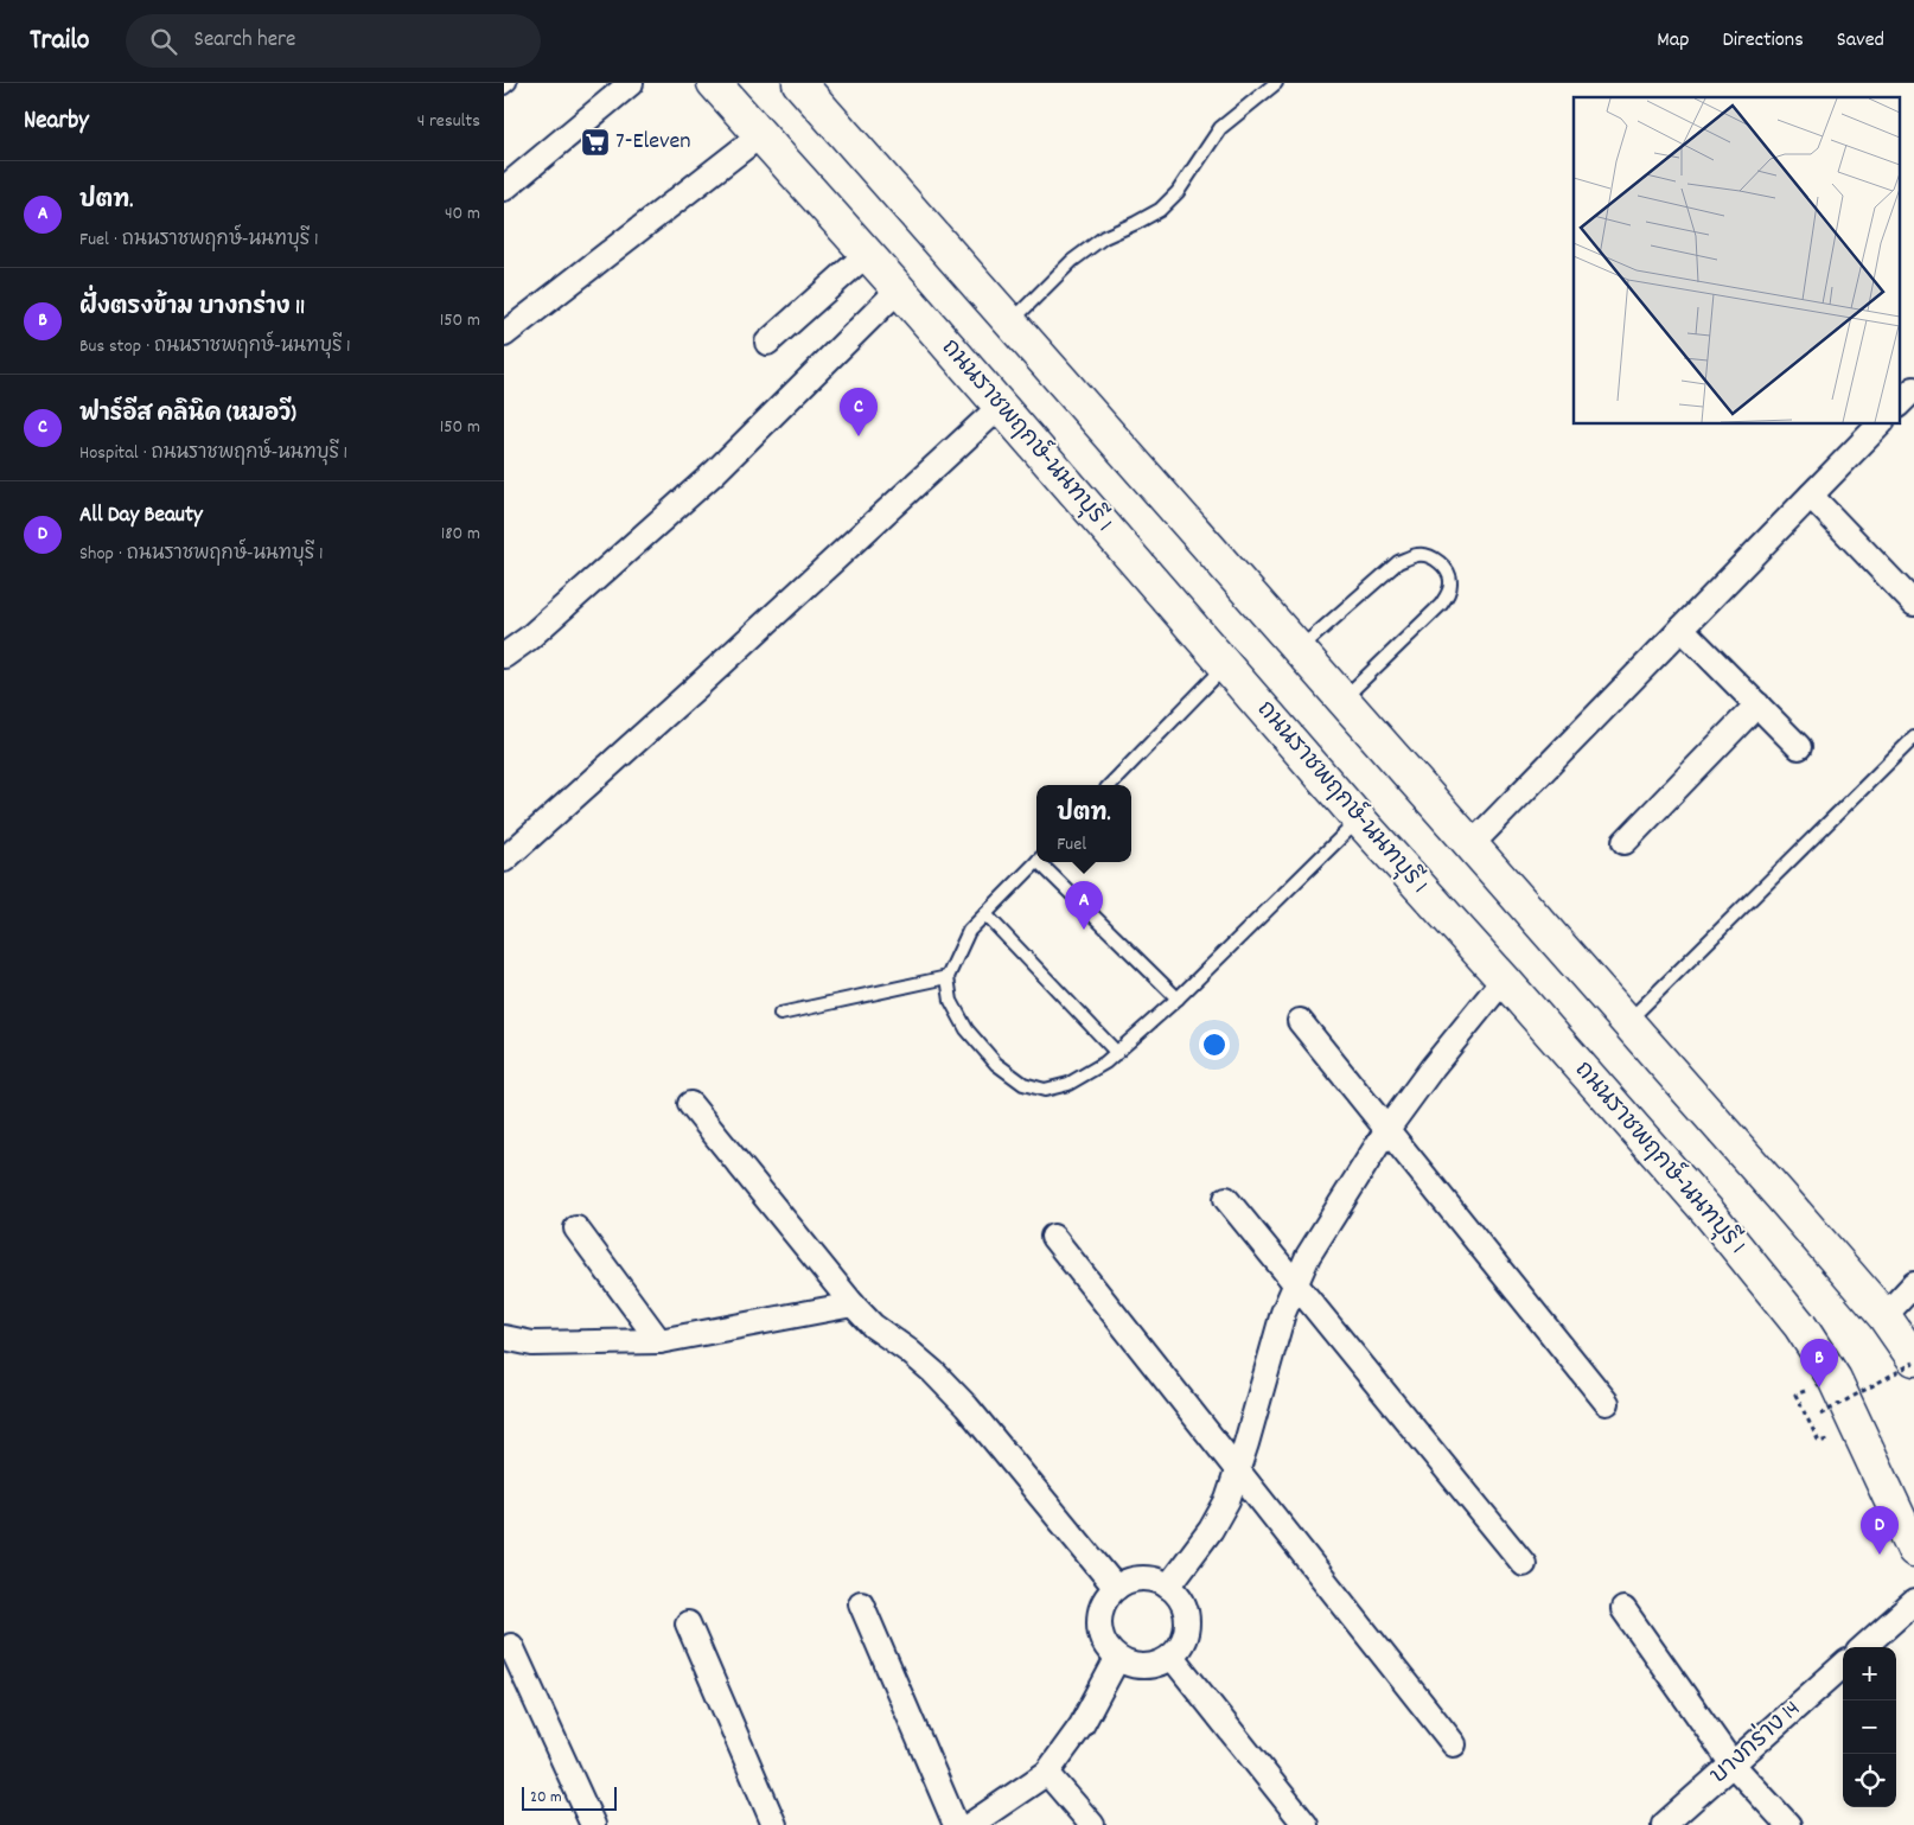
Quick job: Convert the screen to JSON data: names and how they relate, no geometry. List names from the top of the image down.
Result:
{
  "streets": {
    "main road": ["ถนนราชพฤกษ์-นนทบุรี 1"],
    "street": ["บางกร่าง 14"]
  },
  "places": {
    "supermarket": ["7-Eleven"]
  },
  "scale_bar": "20 m",
  "page": {
    "header": "Trailo",
    "search": "Search here",
    "nav": ["Map", "Directions", "Saved"],
    "heading": ["Nearby", "4 results"],
    "list": [
      {
        "mark": "A",
        "name": "ปตท.",
        "note": "Fuel · ถนนราชพฤกษ์-นนทบุรี 1",
        "value": "40 m"
      },
      {
        "mark": "B",
        "name": "ฝั่งตรงข้าม บางกร่าง 11",
        "note": "Bus stop · ถนนราชพฤกษ์-นนทบุรี 1",
        "value": "150 m"
      },
      {
        "mark": "C",
        "name": "ฟาร์อีส คลินิค (หมอวี)",
        "note": "Hospital · ถนนราชพฤกษ์-นนทบุรี 1",
        "value": "150 m"
      },
      {
        "mark": "D",
        "name": "All Day Beauty",
        "note": "Shop · ถนนราชพฤกษ์-นนทบุรี 1",
        "value": "180 m"
      }
    ],
    "pins": [
      "C",
      "A",
      "B",
      "D"
    ],
    "popup": ["ปตท.", "Fuel"],
    "map_buttons": ["+", "−"],
    "scale": "20 m"
  }
}
